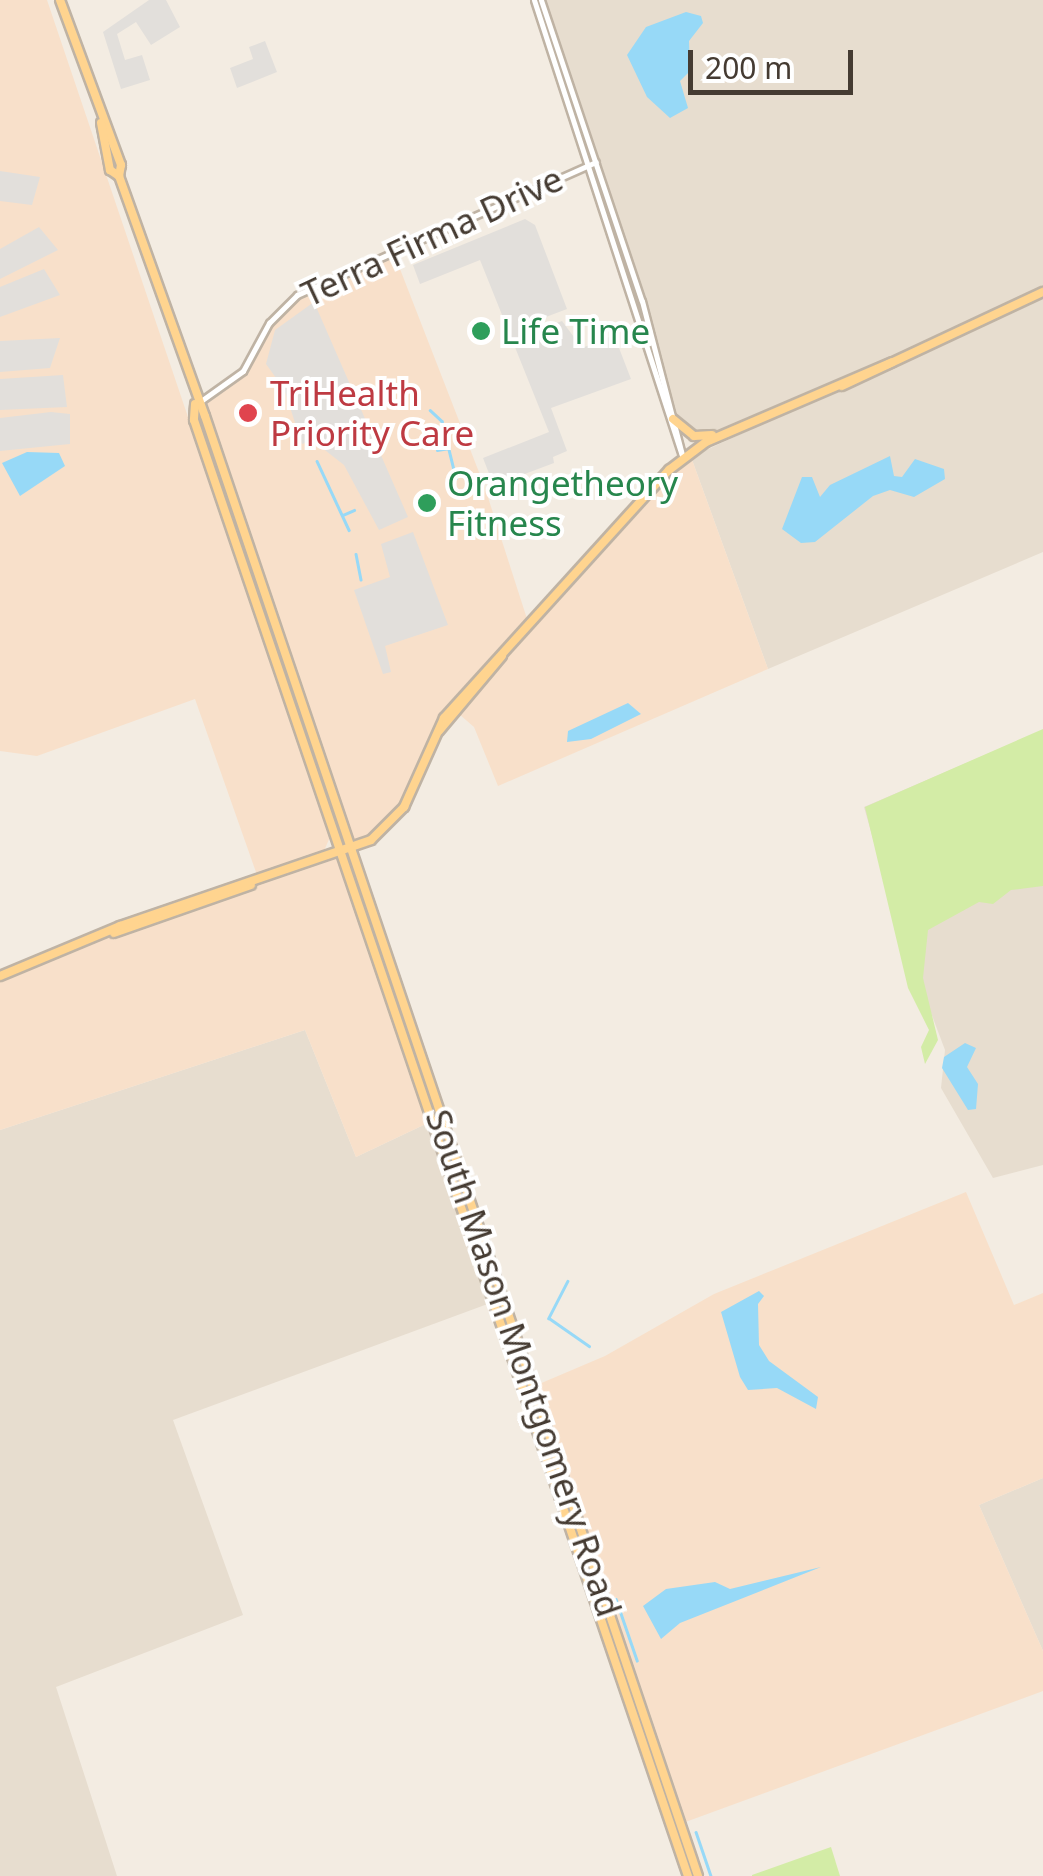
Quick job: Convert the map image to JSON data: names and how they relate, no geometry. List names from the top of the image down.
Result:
{
  "streets": {
    "main road": ["South Mason Montgomery Road"],
    "street": ["Terra Firma Drive"]
  },
  "places": ["Life Time", "TriHealth Priority Care", "Orangetheory Fitness"],
  "scale_bar": "200 m"
}
